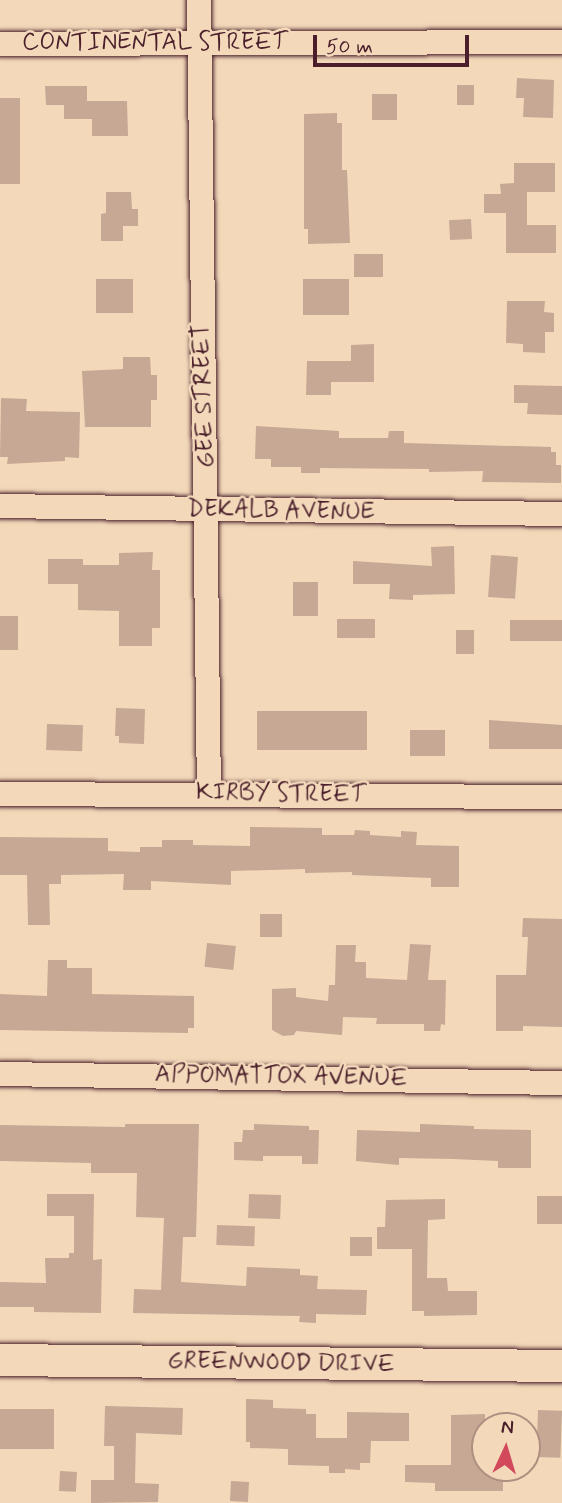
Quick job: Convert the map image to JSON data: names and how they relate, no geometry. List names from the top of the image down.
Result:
{
  "streets": {
    "street": [
      "CONTINENTAL STREET",
      "GEE STREET",
      "DEKALB AVENUE",
      "KIRBY STREET",
      "APPOMATTOX AVENUE",
      "GREENWOOD DRIVE"
    ]
  },
  "crossings": [
    ["CONTINENTAL STREET", "GEE STREET"],
    ["GEE STREET", "DEKALB AVENUE"],
    ["GEE STREET", "KIRBY STREET"]
  ],
  "scale_bar": "50 m",
  "north": "top"
}
